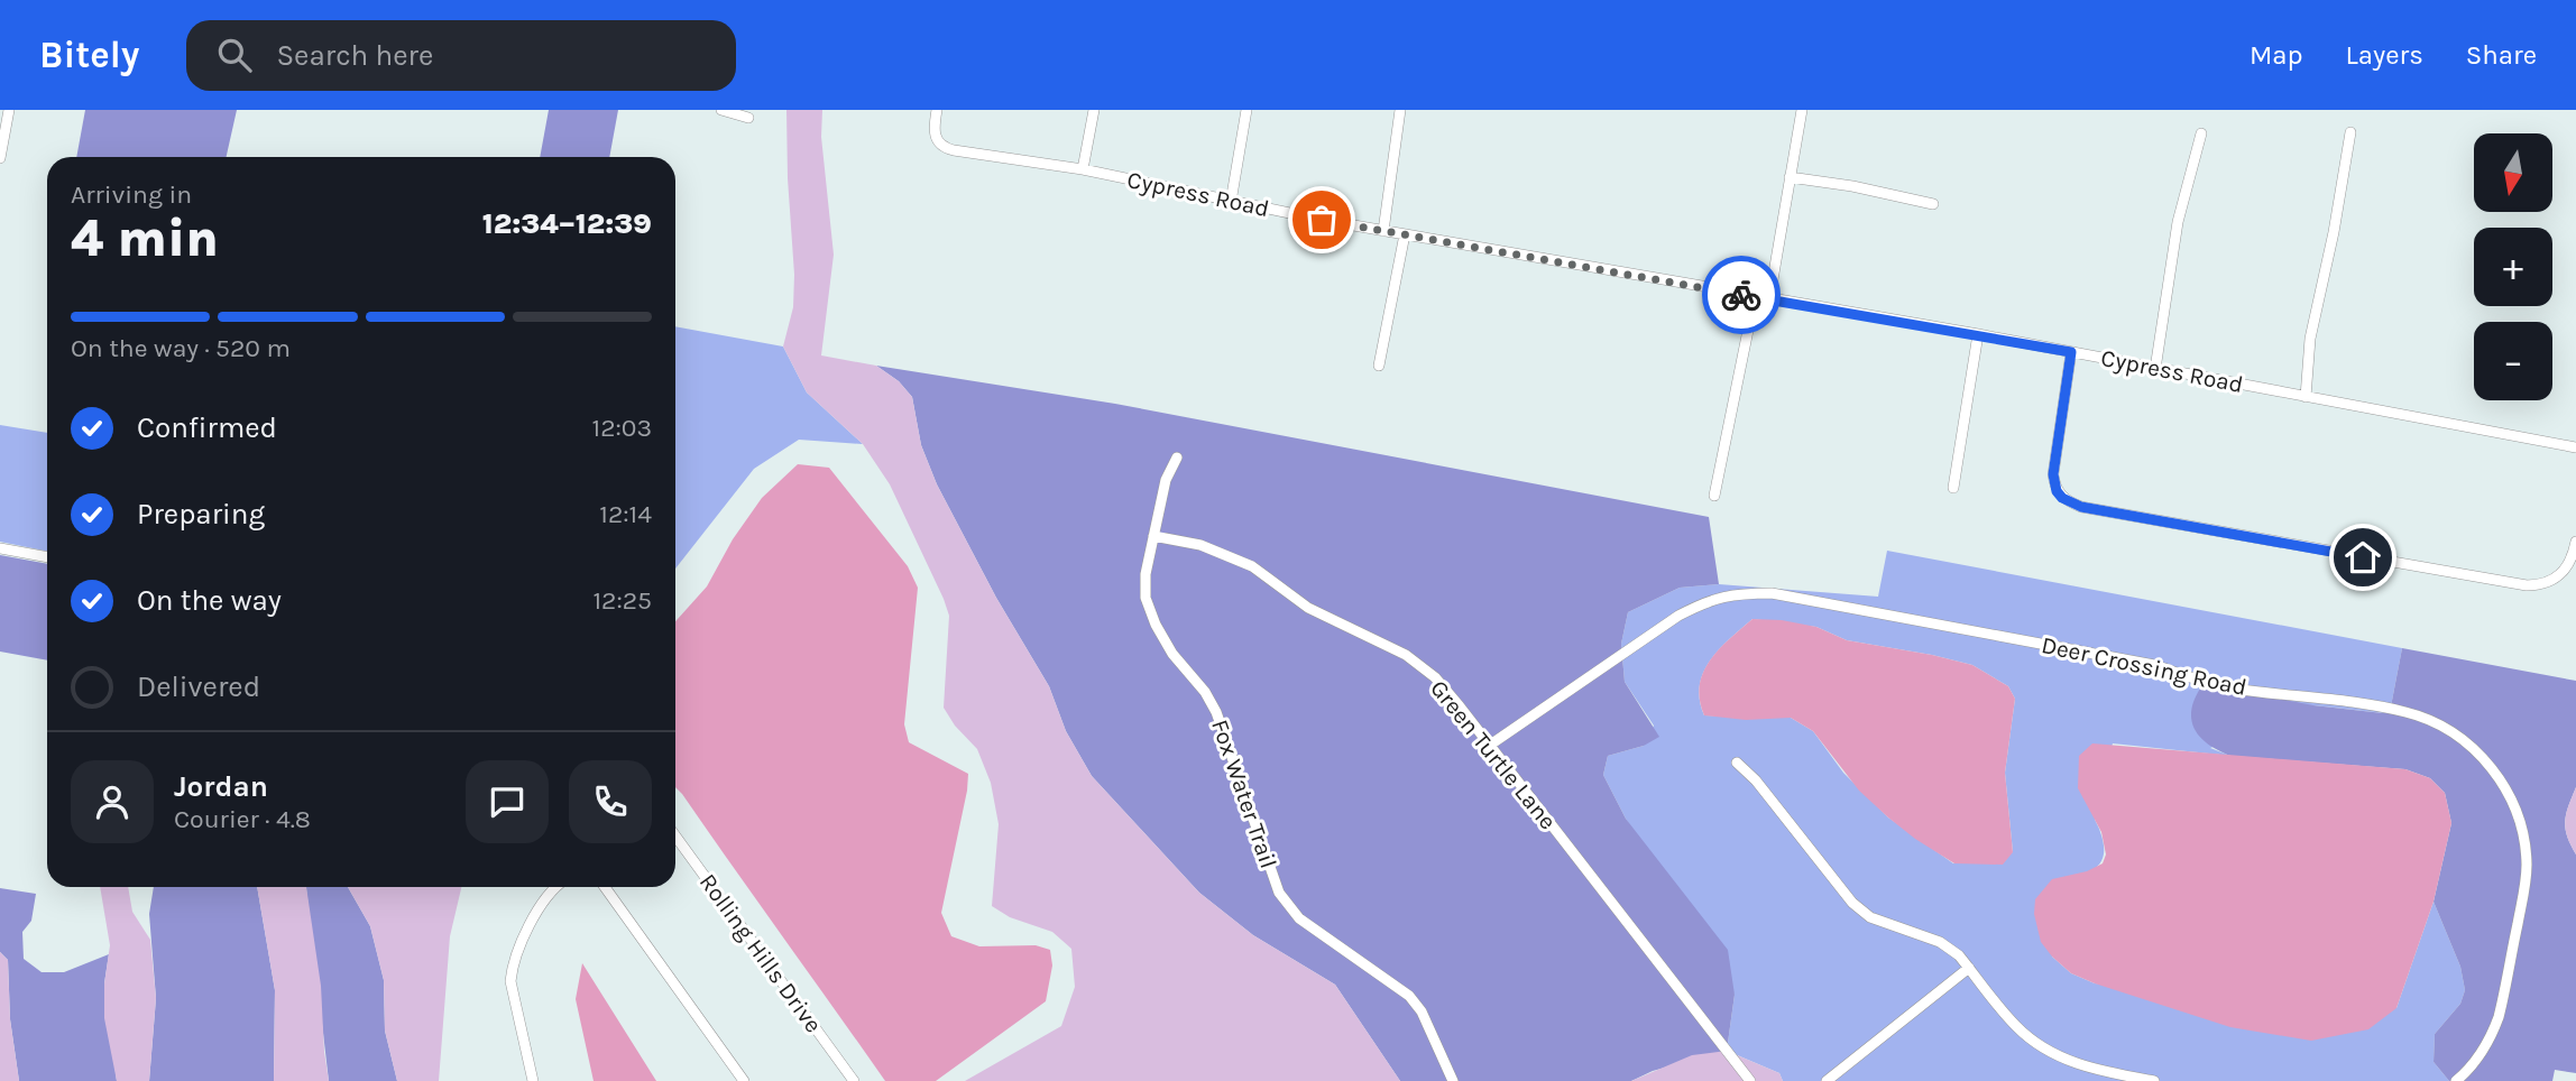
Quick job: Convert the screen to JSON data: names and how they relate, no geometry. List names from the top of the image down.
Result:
{
  "streets": {
    "street": [
      "Cypress Road",
      "Deer Crossing Road",
      "Green Turtle Lane",
      "Fox Water Trail",
      "Rolling Hills Drive"
    ]
  },
  "crossings": [
    ["Deer Crossing Road", "Green Turtle Lane"],
    ["Green Turtle Lane", "Fox Water Trail"]
  ],
  "north": "bottom",
  "page": {
    "header": "Bitely",
    "search": "Search here",
    "nav": ["Map", "Layers", "Share"],
    "map_buttons": ["+", "−"],
    "heading": ["4 min", "Arriving in", "12:34–12:39"],
    "panel": ["Jordan", "Courier · 4.8"],
    "bar": "On the way · 520 m",
    "list": [
      ["Confirmed", "12:03"],
      ["Preparing", "12:14"],
      ["On the way", "12:25"],
      "Delivered"
    ]
  }
}
